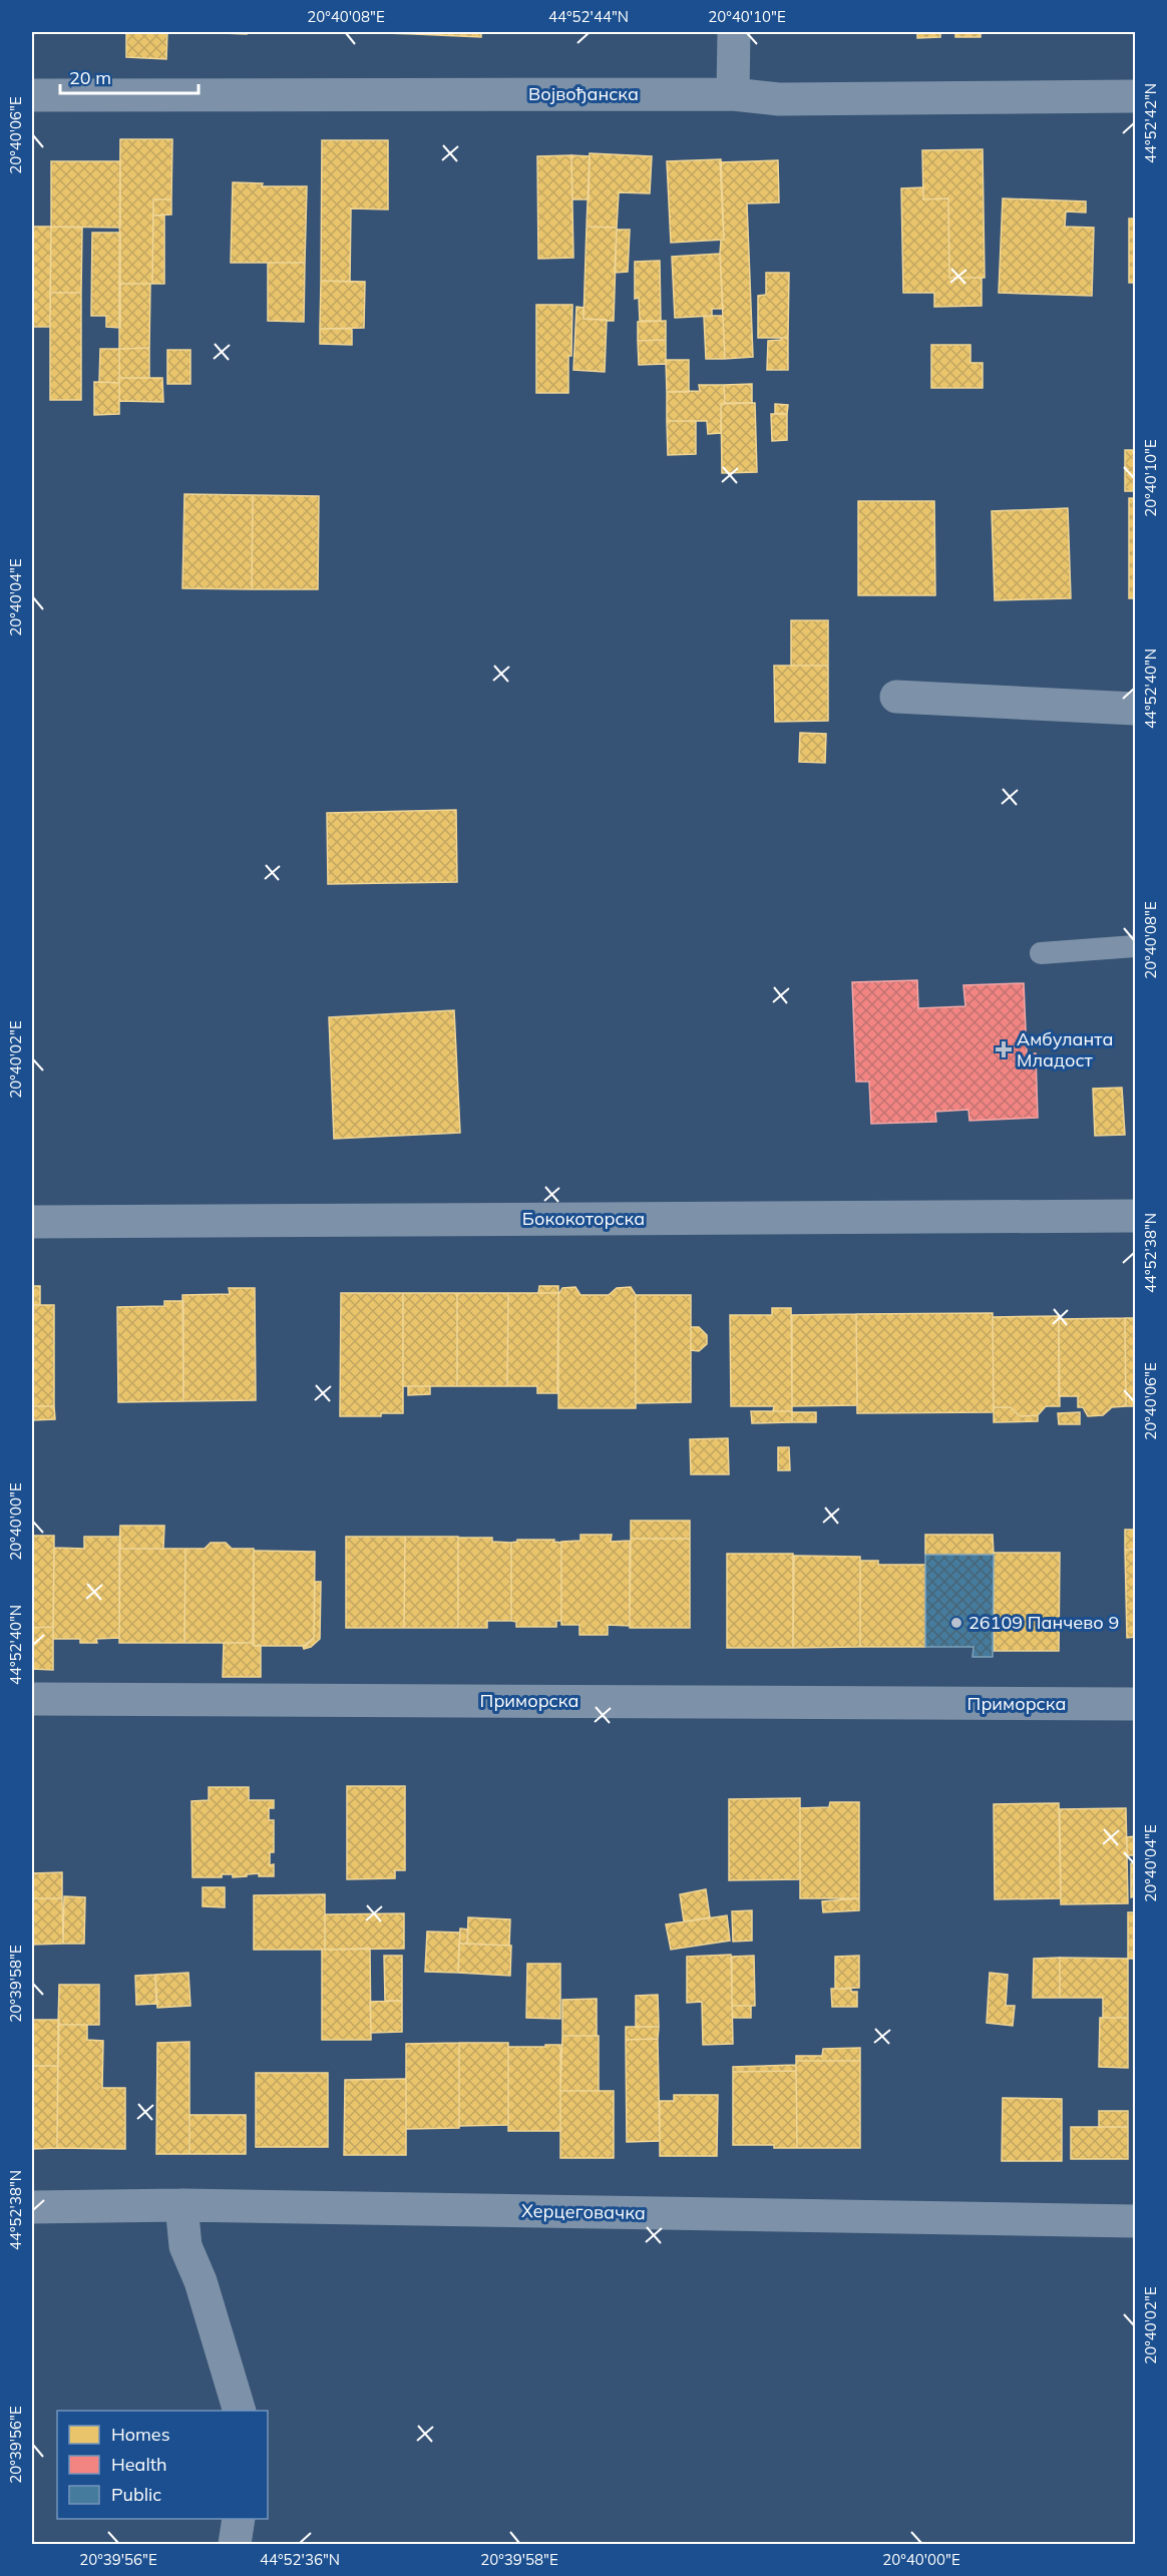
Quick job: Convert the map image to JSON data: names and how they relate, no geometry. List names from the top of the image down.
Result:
{
  "streets": {
    "street": [
      "Војвођанска",
      "Бококоторска",
      "Приморска",
      "Херцеговачка"
    ]
  },
  "places": {
    "health": ["Амбуланта Младост"],
    "other": ["26109 Панчево 9"]
  },
  "legend": ["Homes", "Health", "Public"],
  "scale_bar": "20 m",
  "coordinates": [
    "20°40'08\"E",
    "44°52'44\"N",
    "20°40'10\"E",
    "44°52'42\"N",
    "20°40'06\"E",
    "20°40'04\"E",
    "44°52'40\"N",
    "20°40'02\"E",
    "44°52'38\"N",
    "20°40'00\"E",
    "20°39'58\"E",
    "20°39'56\"E",
    "44°52'36\"N"
  ]
}
